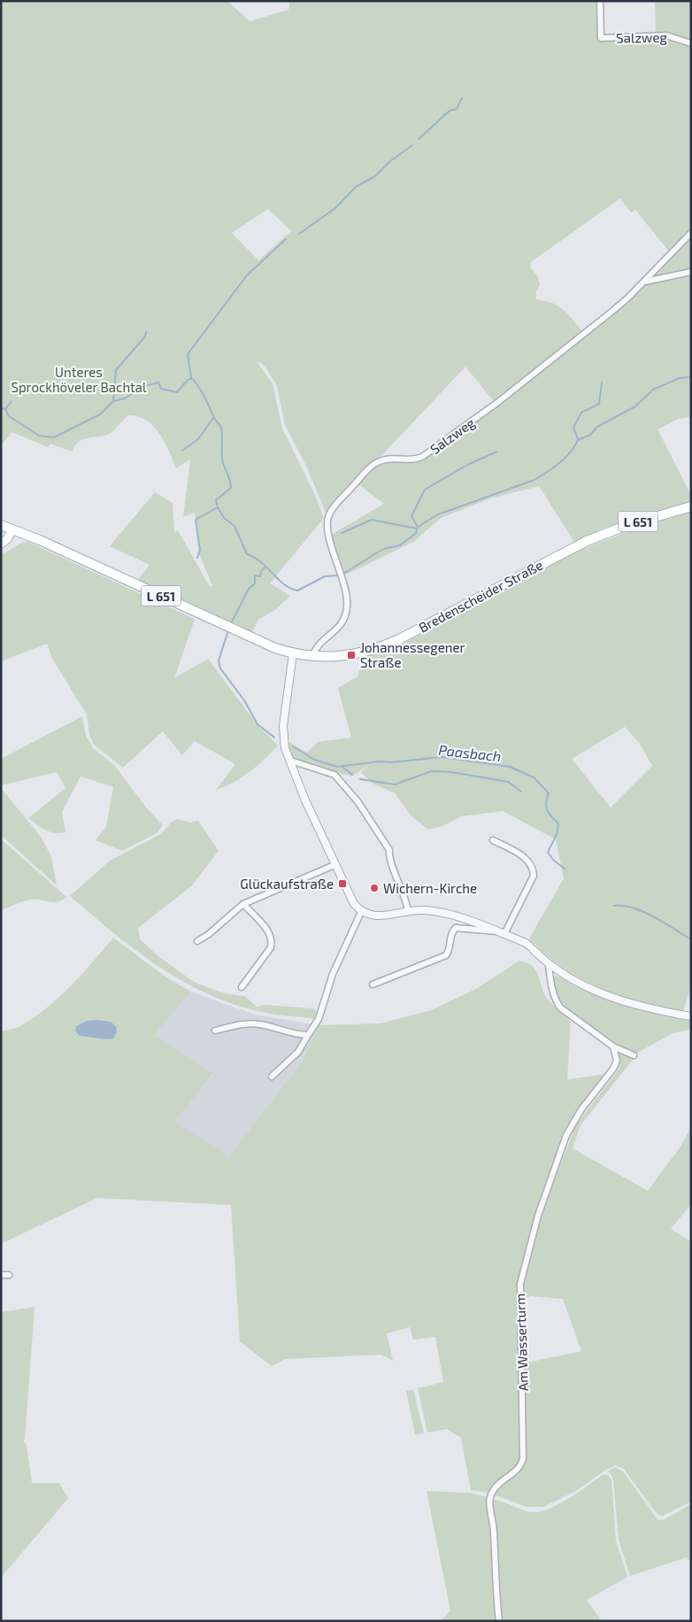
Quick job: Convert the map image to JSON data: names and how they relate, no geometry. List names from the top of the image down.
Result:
{
  "streets": {
    "main road": ["L 651", "Bredenscheider Straße"],
    "street": ["Salzweg", "Am Wasserturm"]
  },
  "crossings": [
    ["Salzweg", "Bredenscheider Straße"]
  ],
  "water": ["Paasbach"],
  "parks": ["Unteres Sprockhöveler Bachtal"],
  "places": {
    "transit": ["Johannessegener Straße", "Glückaufstraße"],
    "other": ["Wichern-Kirche"]
  }
}
